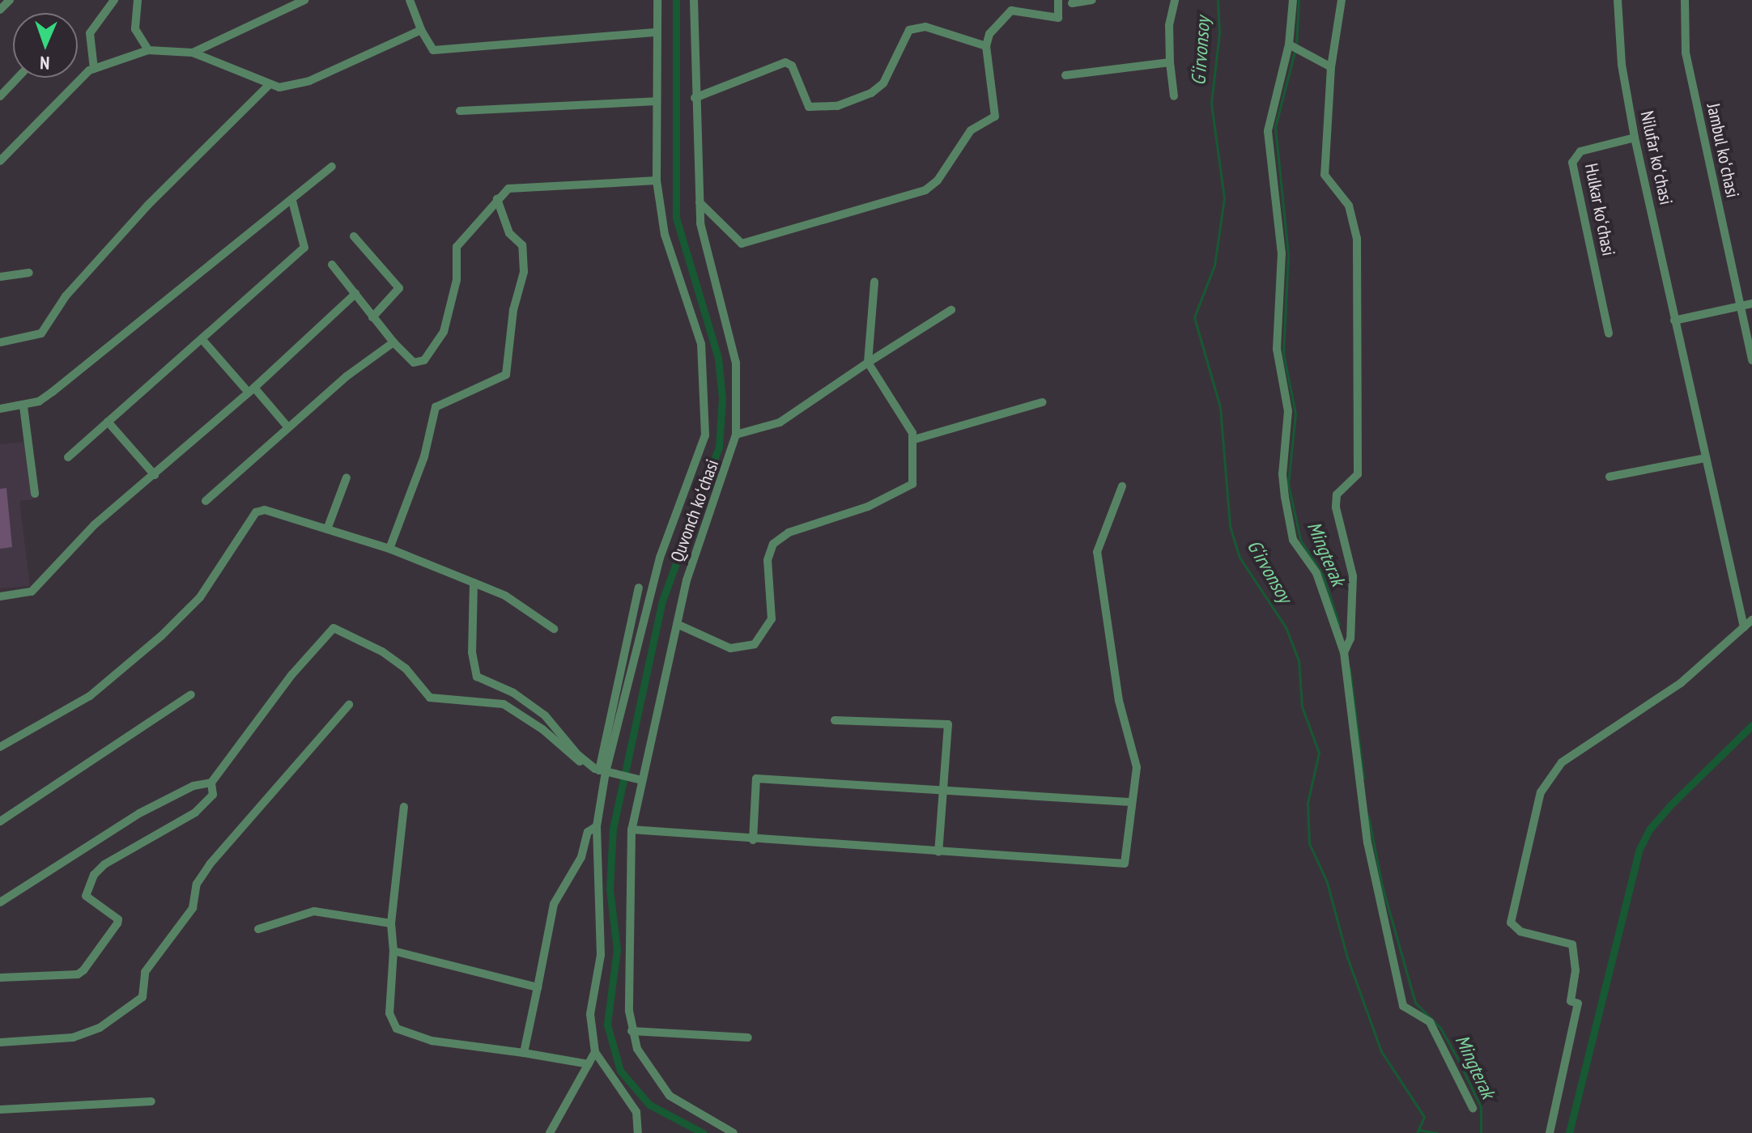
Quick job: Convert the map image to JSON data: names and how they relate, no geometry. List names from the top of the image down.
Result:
{
  "streets": {
    "street": [
      "Jambul koʻchasi",
      "Nilufar koʻchasi",
      "Hulkar koʻchasi",
      "Quvonch koʻchasi"
    ]
  },
  "crossings": [
    ["Nilufar koʻchasi", "Hulkar koʻchasi"]
  ],
  "water": ["G‘irvonsoy", "Mingterak"],
  "north": "bottom"
}
